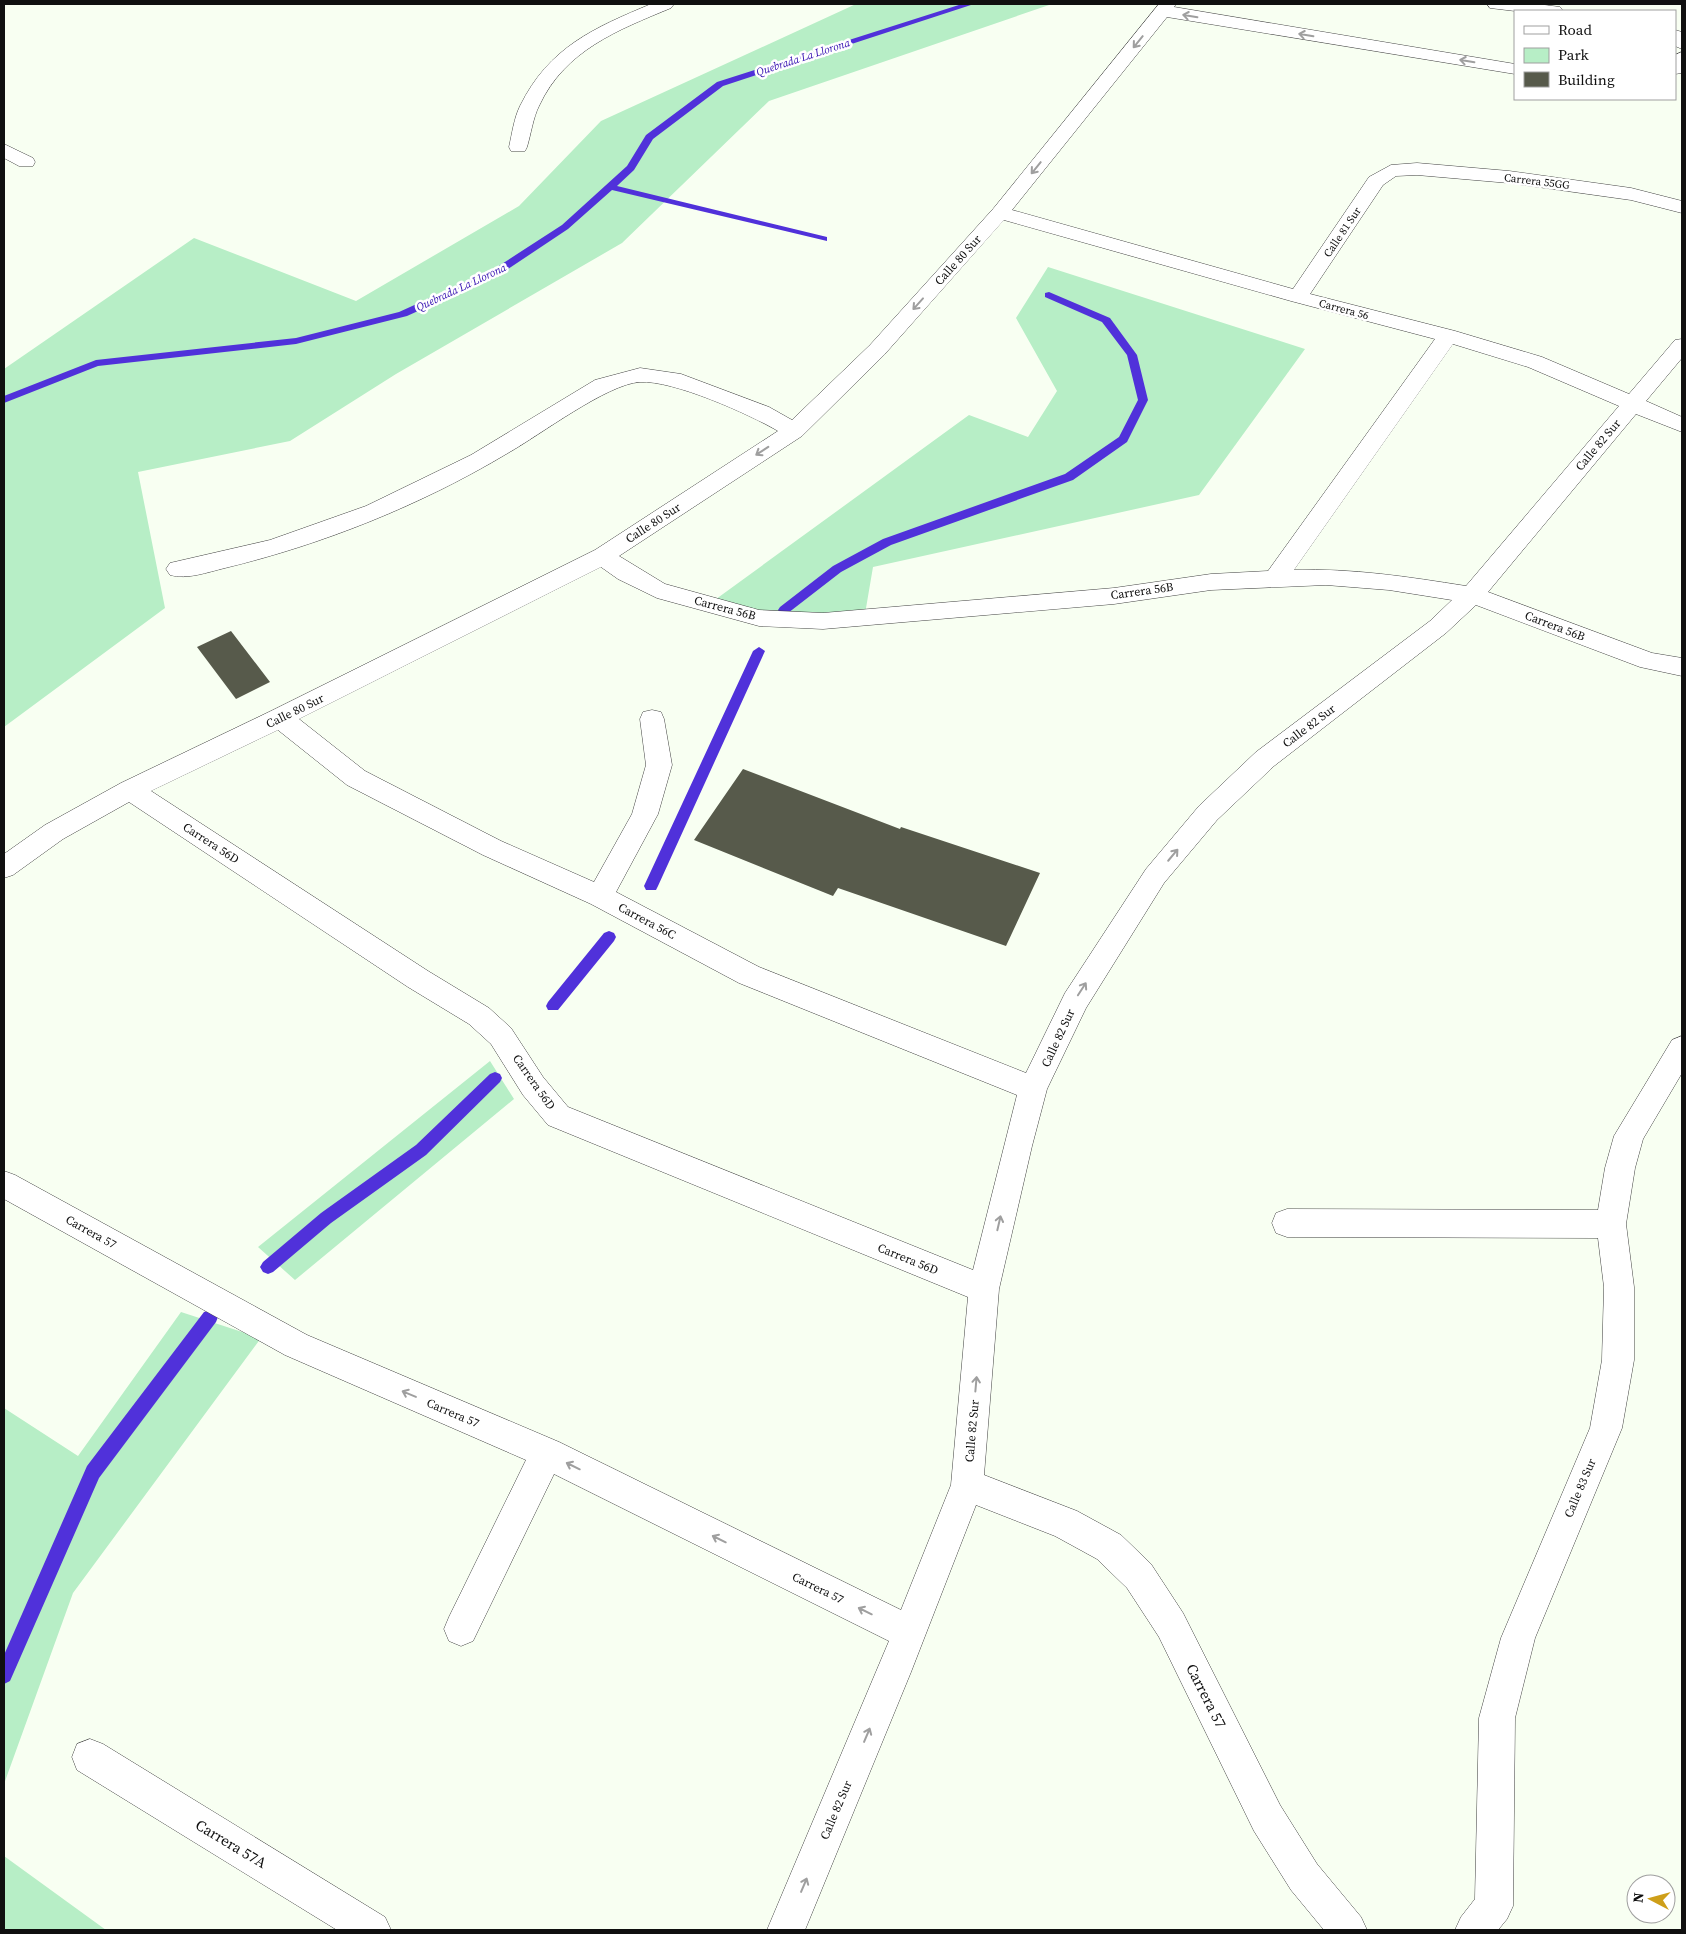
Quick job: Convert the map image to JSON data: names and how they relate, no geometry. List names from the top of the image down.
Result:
{
  "streets": {
    "street": [
      "Carrera 55GG",
      "Calle 81 Sur",
      "Calle 80 Sur",
      "Carrera 56",
      "Calle 82 Sur",
      "Carrera 56B",
      "Carrera 56D",
      "Carrera 56C",
      "Carrera 57",
      "Calle 83 Sur",
      "Carrera 57A"
    ]
  },
  "crossings": [
    ["Carrera 55GG", "Calle 81 Sur"],
    ["Calle 81 Sur", "Carrera 56"],
    ["Calle 80 Sur", "Carrera 56"],
    ["Calle 80 Sur", "Carrera 56B"],
    ["Calle 80 Sur", "Carrera 56D"],
    ["Calle 80 Sur", "Carrera 56C"],
    ["Carrera 56", "Calle 82 Sur"],
    ["Calle 82 Sur", "Carrera 56B"],
    ["Calle 82 Sur", "Carrera 56D"],
    ["Calle 82 Sur", "Carrera 56C"],
    ["Calle 82 Sur", "Carrera 57"]
  ],
  "one_way": ["Calle 80 Sur", "Calle 82 Sur", "Carrera 57"],
  "water": ["Quebrada La Llorona"],
  "legend": ["Road", "Park", "Building"],
  "north": "left"
}
